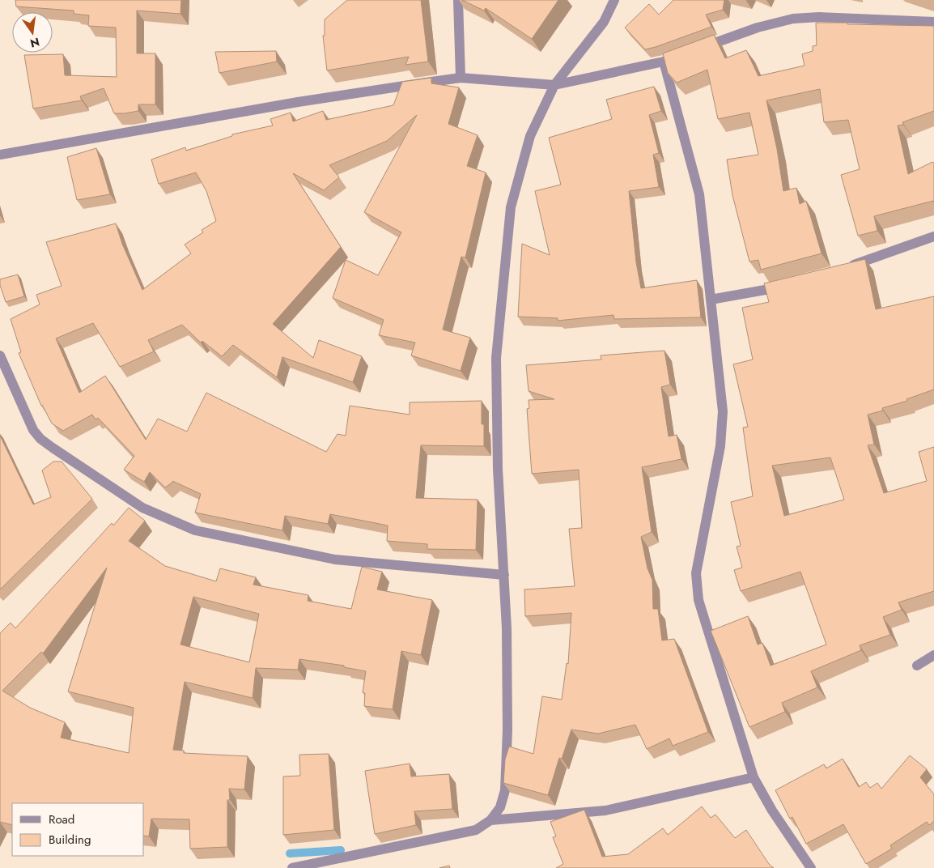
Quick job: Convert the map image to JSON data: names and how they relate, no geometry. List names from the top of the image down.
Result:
{
  "legend": ["Road", "Building"],
  "north": "bottom"
}
